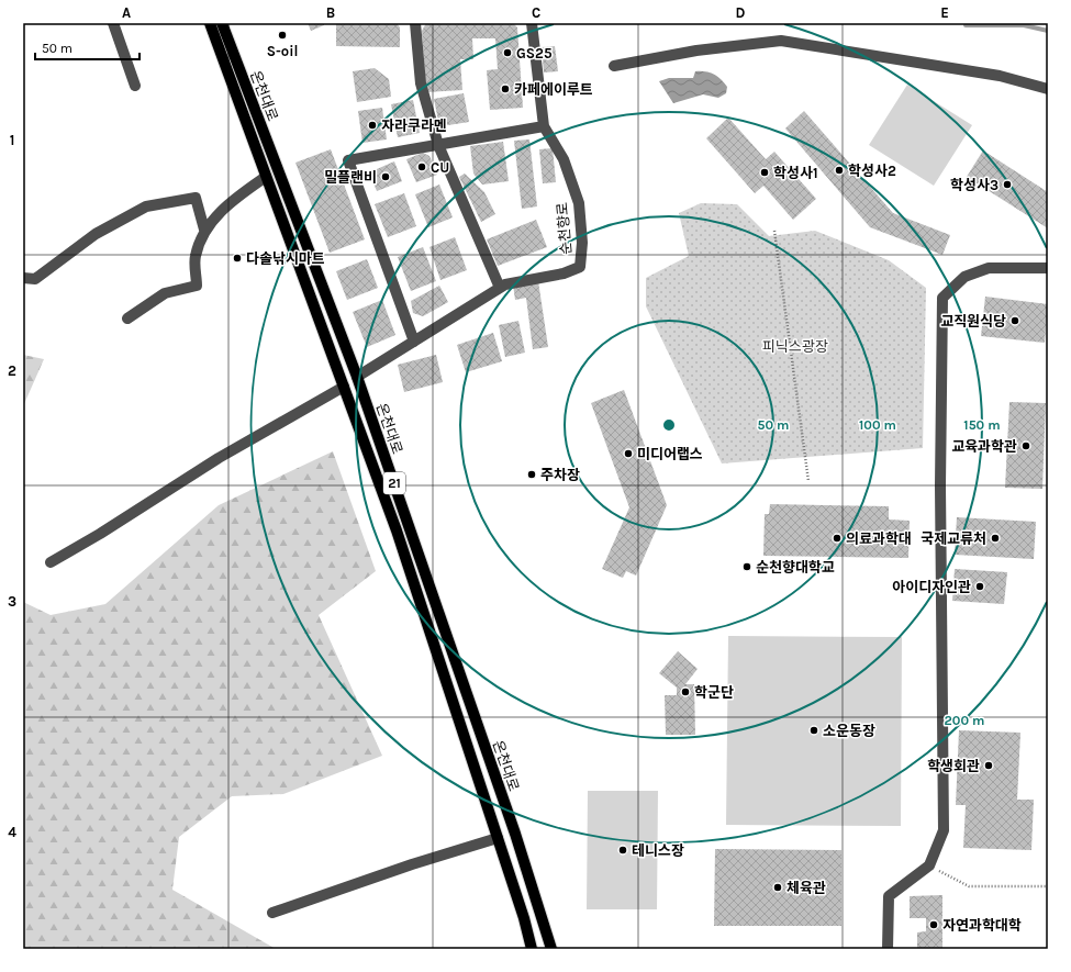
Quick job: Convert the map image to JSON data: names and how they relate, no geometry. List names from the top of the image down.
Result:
{
  "streets": {
    "main road": ["온천대로", "21"],
    "street": ["순천향로"]
  },
  "crossings": [
    ["온천대로", "순천향로"]
  ],
  "parks": ["피닉스광장"],
  "places": [
    "S-oil",
    "GS25",
    "카페에이루트",
    "자라쿠라멘",
    "CU",
    "학성사2",
    "학성사1",
    "밀플랜비",
    "학성사3",
    "다솔낚시마트",
    "교직원식당",
    "교육과학관",
    "미디어랩스",
    "주차장",
    "의료과학대",
    "국제교류처",
    "순천향대학교",
    "아이디자인관",
    "학군단",
    "소운동장",
    "학생회관",
    "테니스장",
    "체육관",
    "자연과학대학"
  ],
  "scale_bar": "50 m",
  "grid": {
    "columns": [
      "A",
      "B",
      "C",
      "D",
      "E"
    ],
    "rows": [
      "1",
      "2",
      "3",
      "4"
    ]
  },
  "rings": [
    "50 m",
    "100 m",
    "150 m",
    "200 m"
  ]
}
